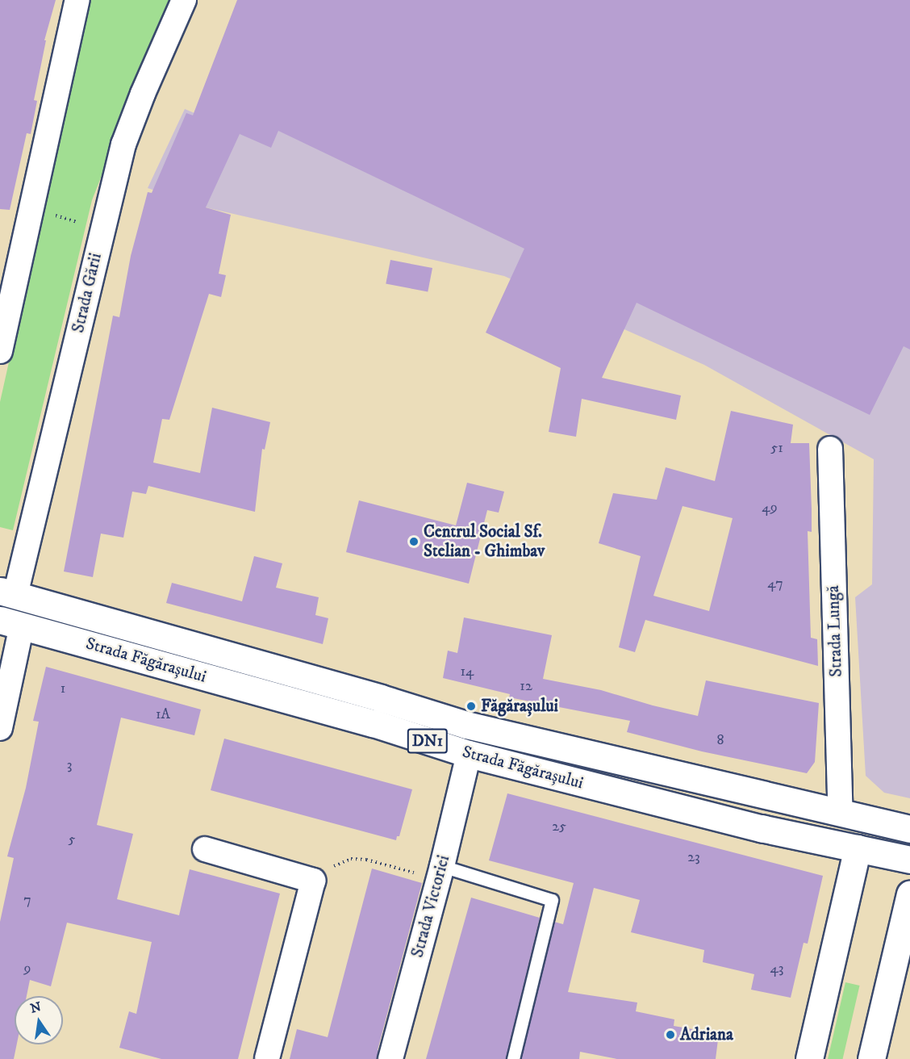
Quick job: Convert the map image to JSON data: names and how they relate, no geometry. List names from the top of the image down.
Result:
{
  "streets": {
    "main road": ["Strada Făgărașului", "DN1"],
    "street": ["Strada Gării", "Strada Lungă", "Strada Victoriei"]
  },
  "crossings": [
    ["Strada Gării", "Strada Făgărașului"],
    ["Strada Lungă", "Strada Făgărașului"],
    ["Strada Făgărașului", "Strada Victoriei"]
  ],
  "places": ["Centrul Social Sf. Stelian - Ghimbav", "Făgărașului", "Adriana"],
  "house_numbers": [
    "51",
    "49",
    "47",
    "14",
    "12",
    "1",
    "1A",
    "8",
    "3",
    "25",
    "5",
    "23",
    "7",
    "9",
    "43"
  ],
  "north": "top"
}
